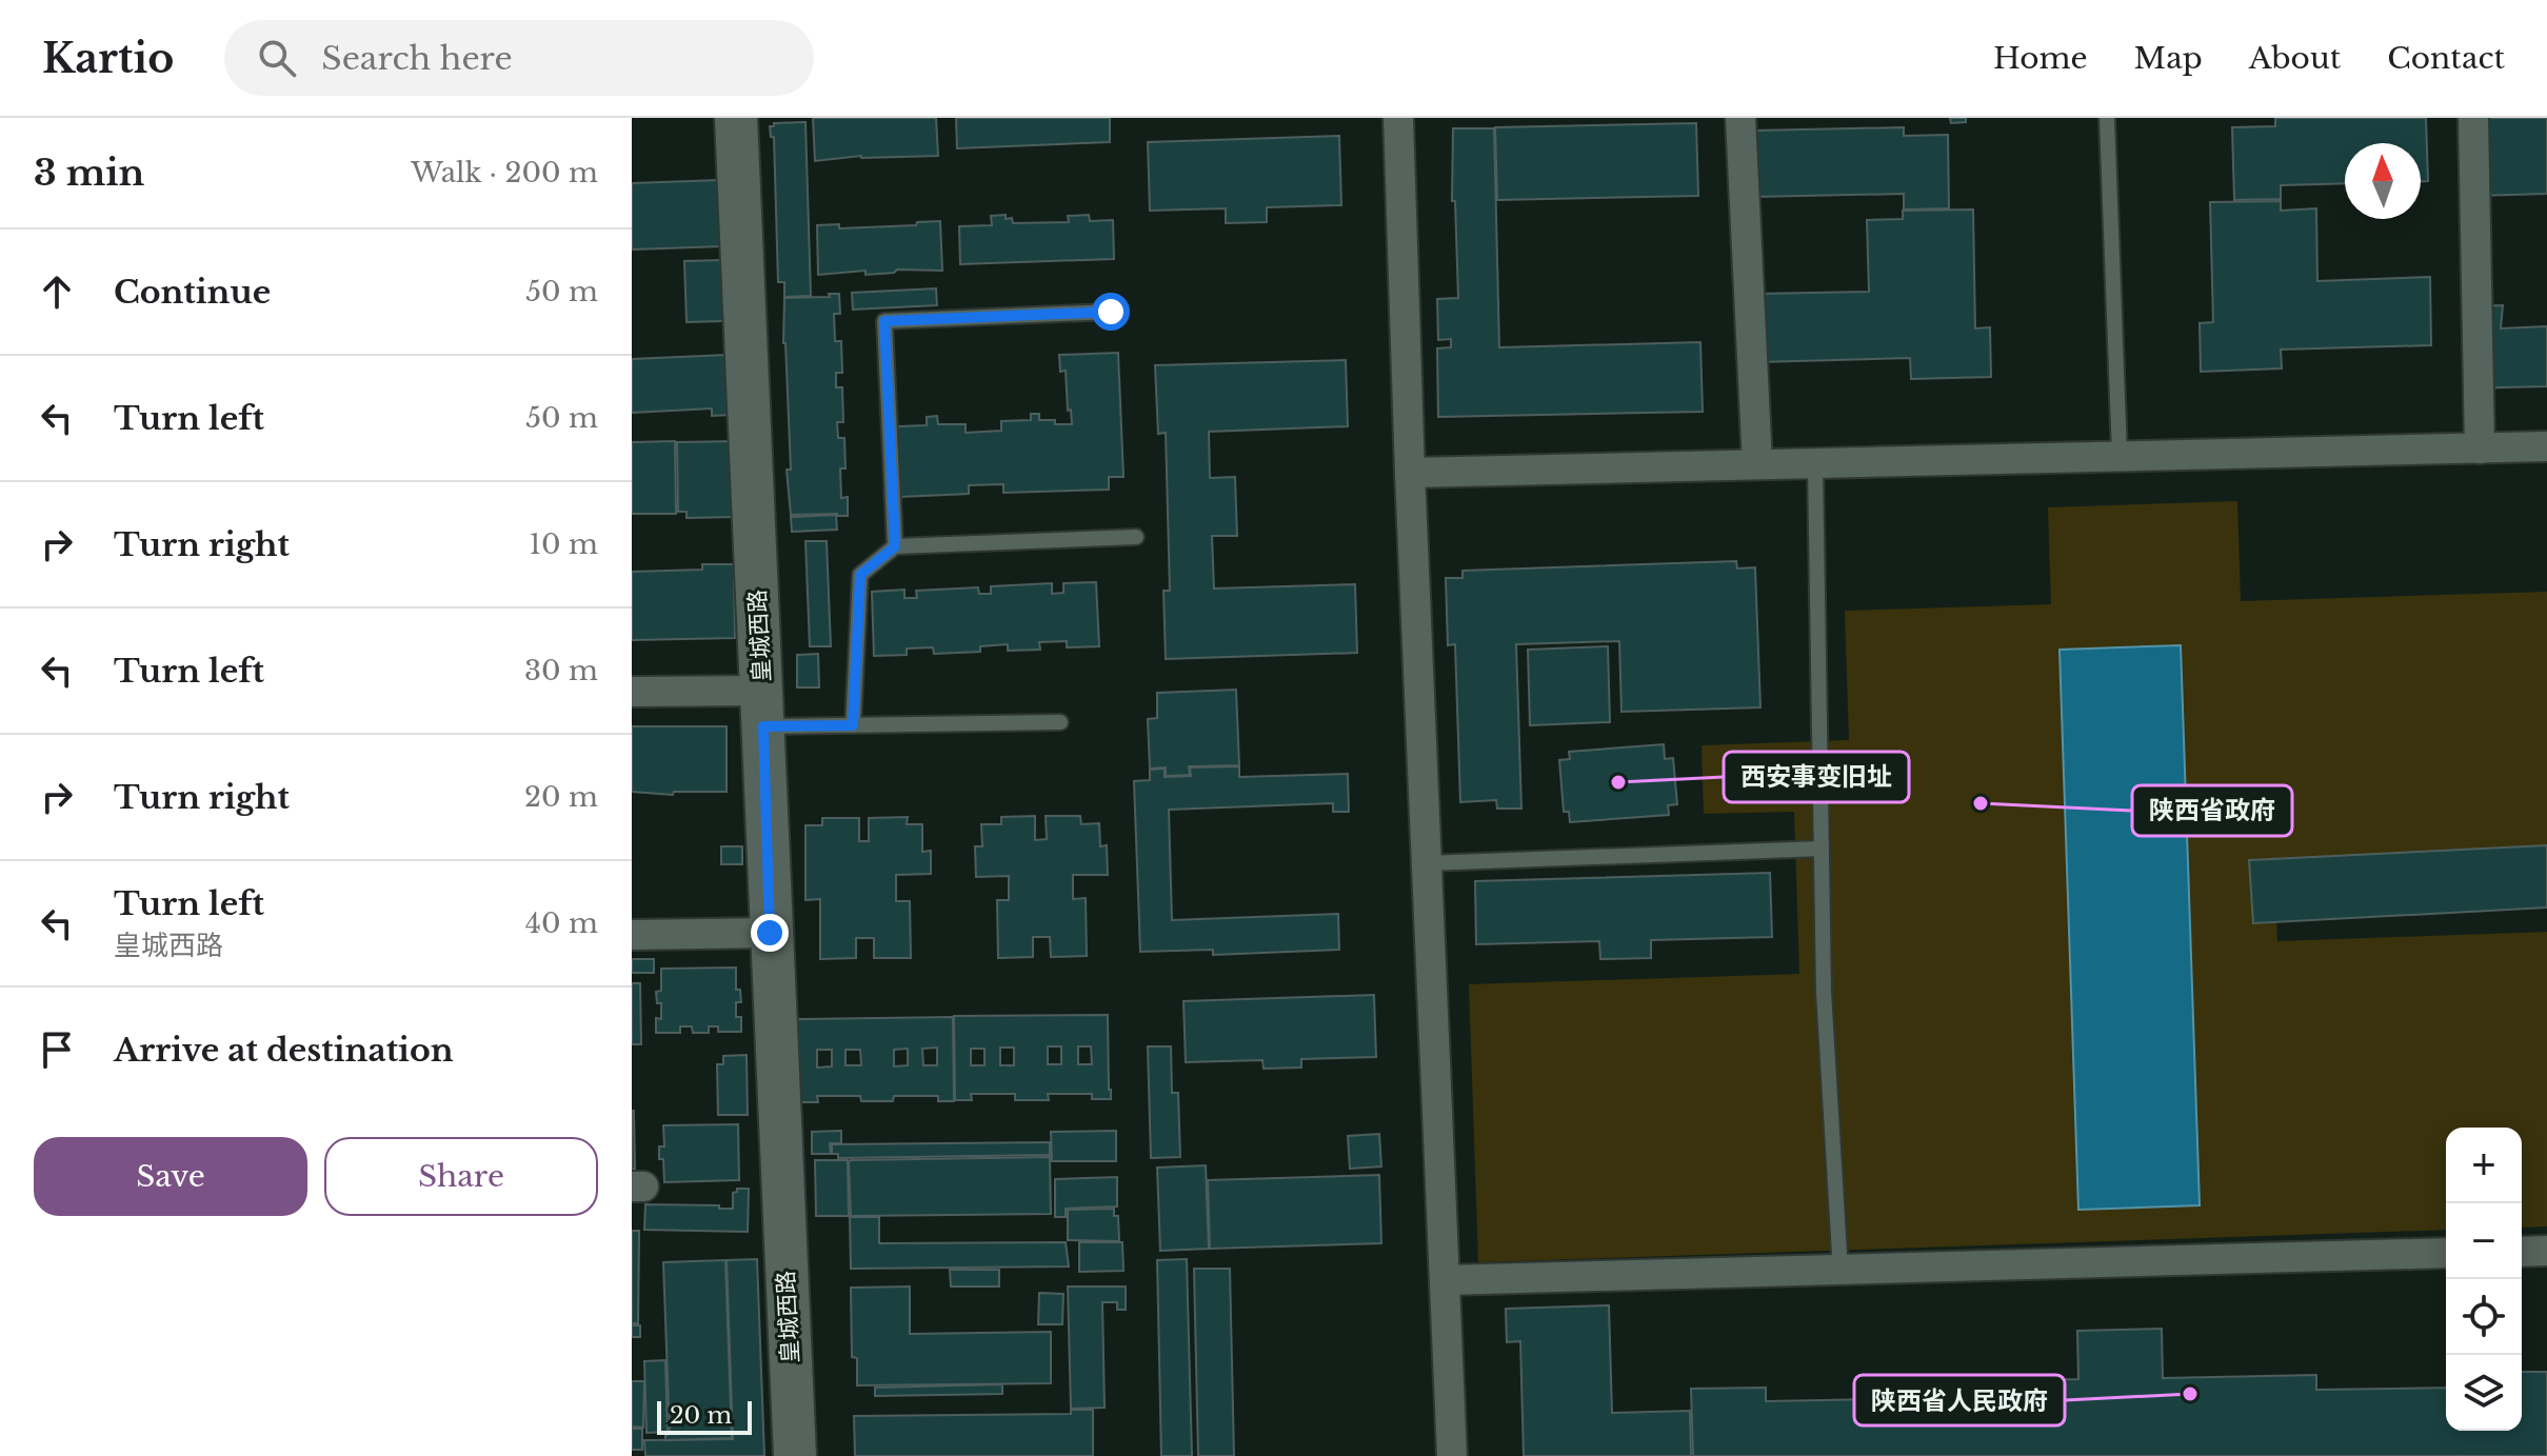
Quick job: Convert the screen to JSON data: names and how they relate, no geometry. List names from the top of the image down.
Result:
{
  "streets": {
    "street": ["皇城西路"]
  },
  "places": ["西安事变旧址", "陕西省政府", "陕西省人民政府"],
  "scale_bar": "20 m",
  "north": "top",
  "page": {
    "header": "Kartio",
    "search": "Search here",
    "nav": [
      "Home",
      "Map",
      "About",
      "Contact"
    ],
    "heading": ["3 min", "Walk · 200 m"],
    "list": [
      ["Continue", "50 m"],
      ["Turn left", "50 m"],
      ["Turn right", "10 m"],
      ["Turn left", "30 m"],
      ["Turn right", "20 m"],
      ["Turn left", "皇城西路", "40 m"],
      "Arrive at destination"
    ],
    "buttons": ["Save", "Share"],
    "map_buttons": ["+", "−"],
    "scale": "20 m"
  }
}
